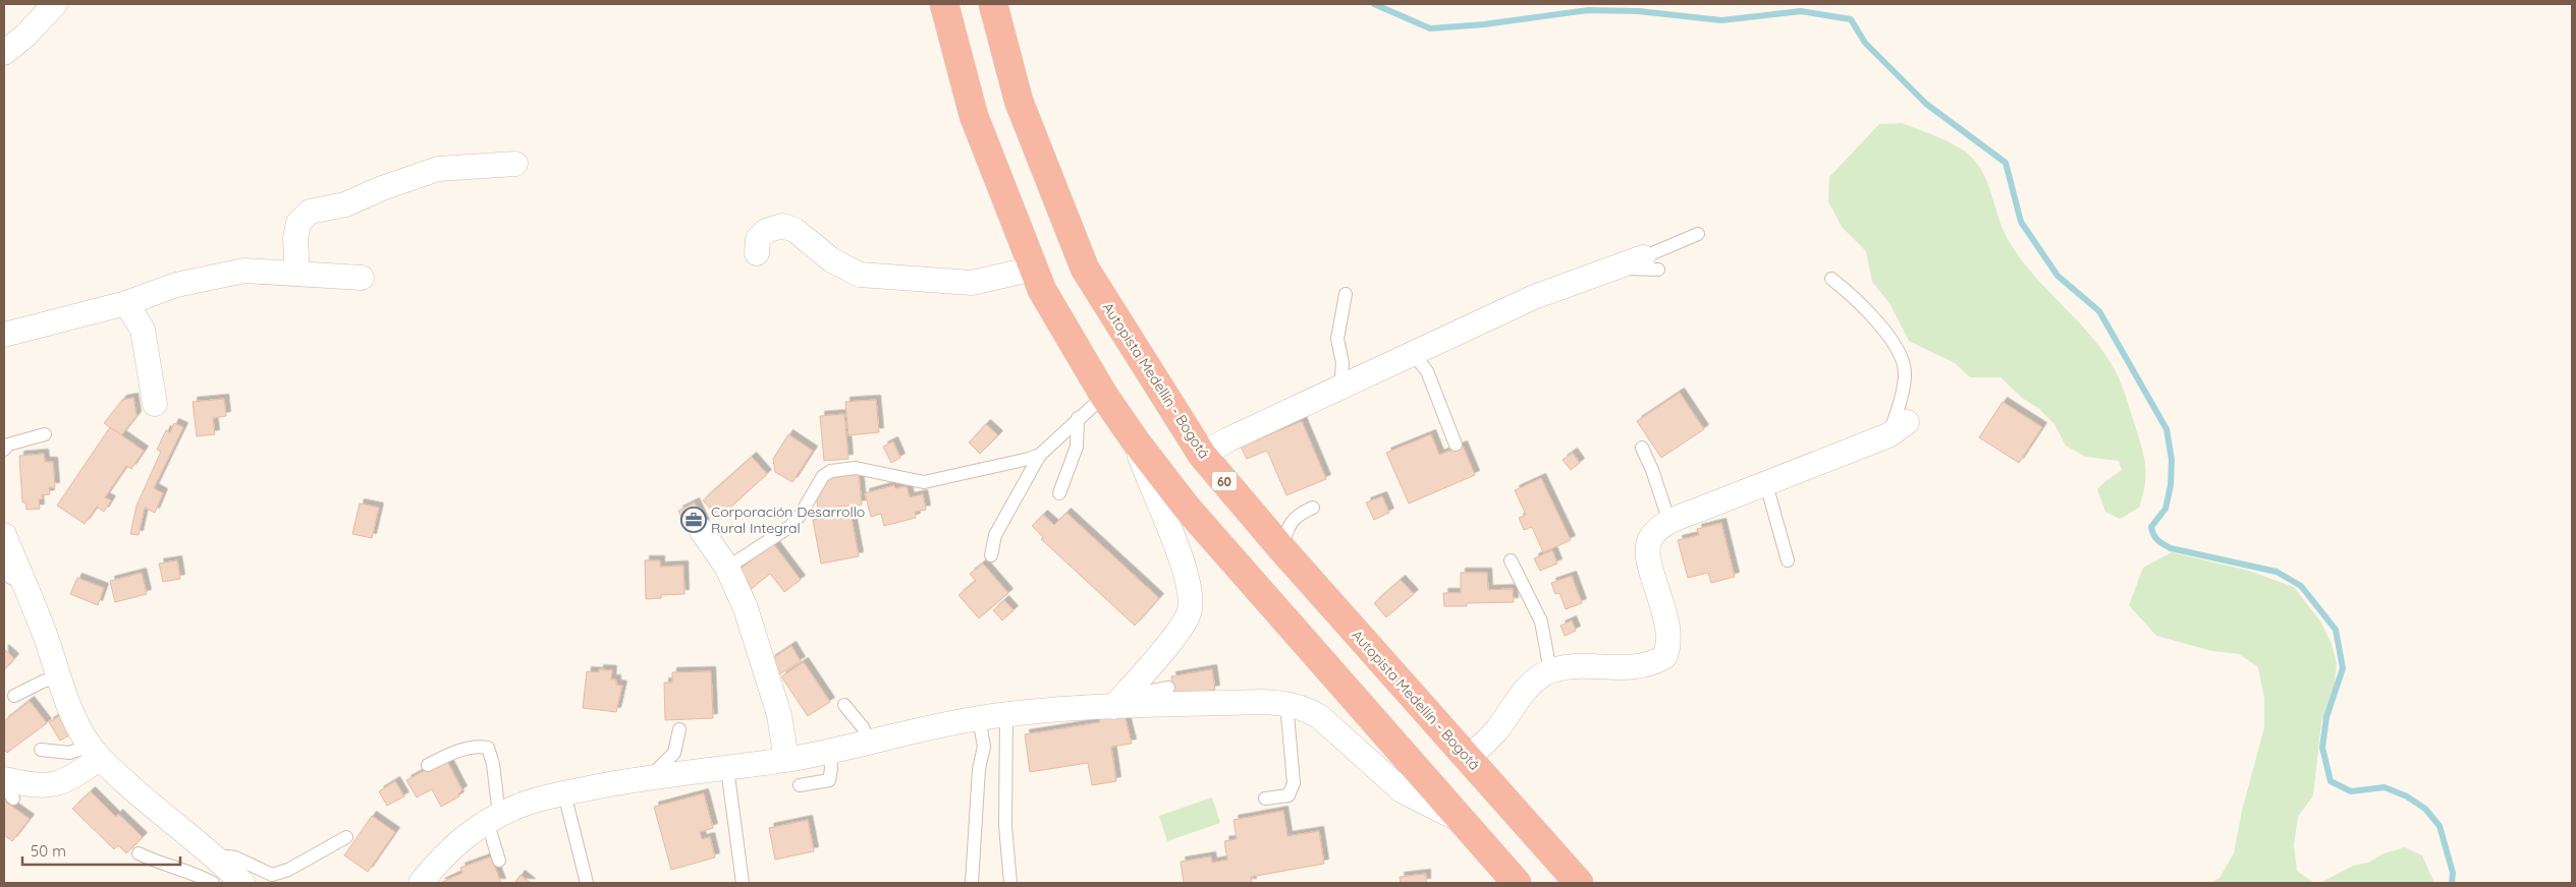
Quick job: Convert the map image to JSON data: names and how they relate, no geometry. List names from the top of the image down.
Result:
{
  "streets": {
    "highway": ["Autopista Medellín - Bogotá", "60"]
  },
  "places": {
    "office": ["Corporación Desarrollo Rural Integral"]
  },
  "scale_bar": "50 m"
}
